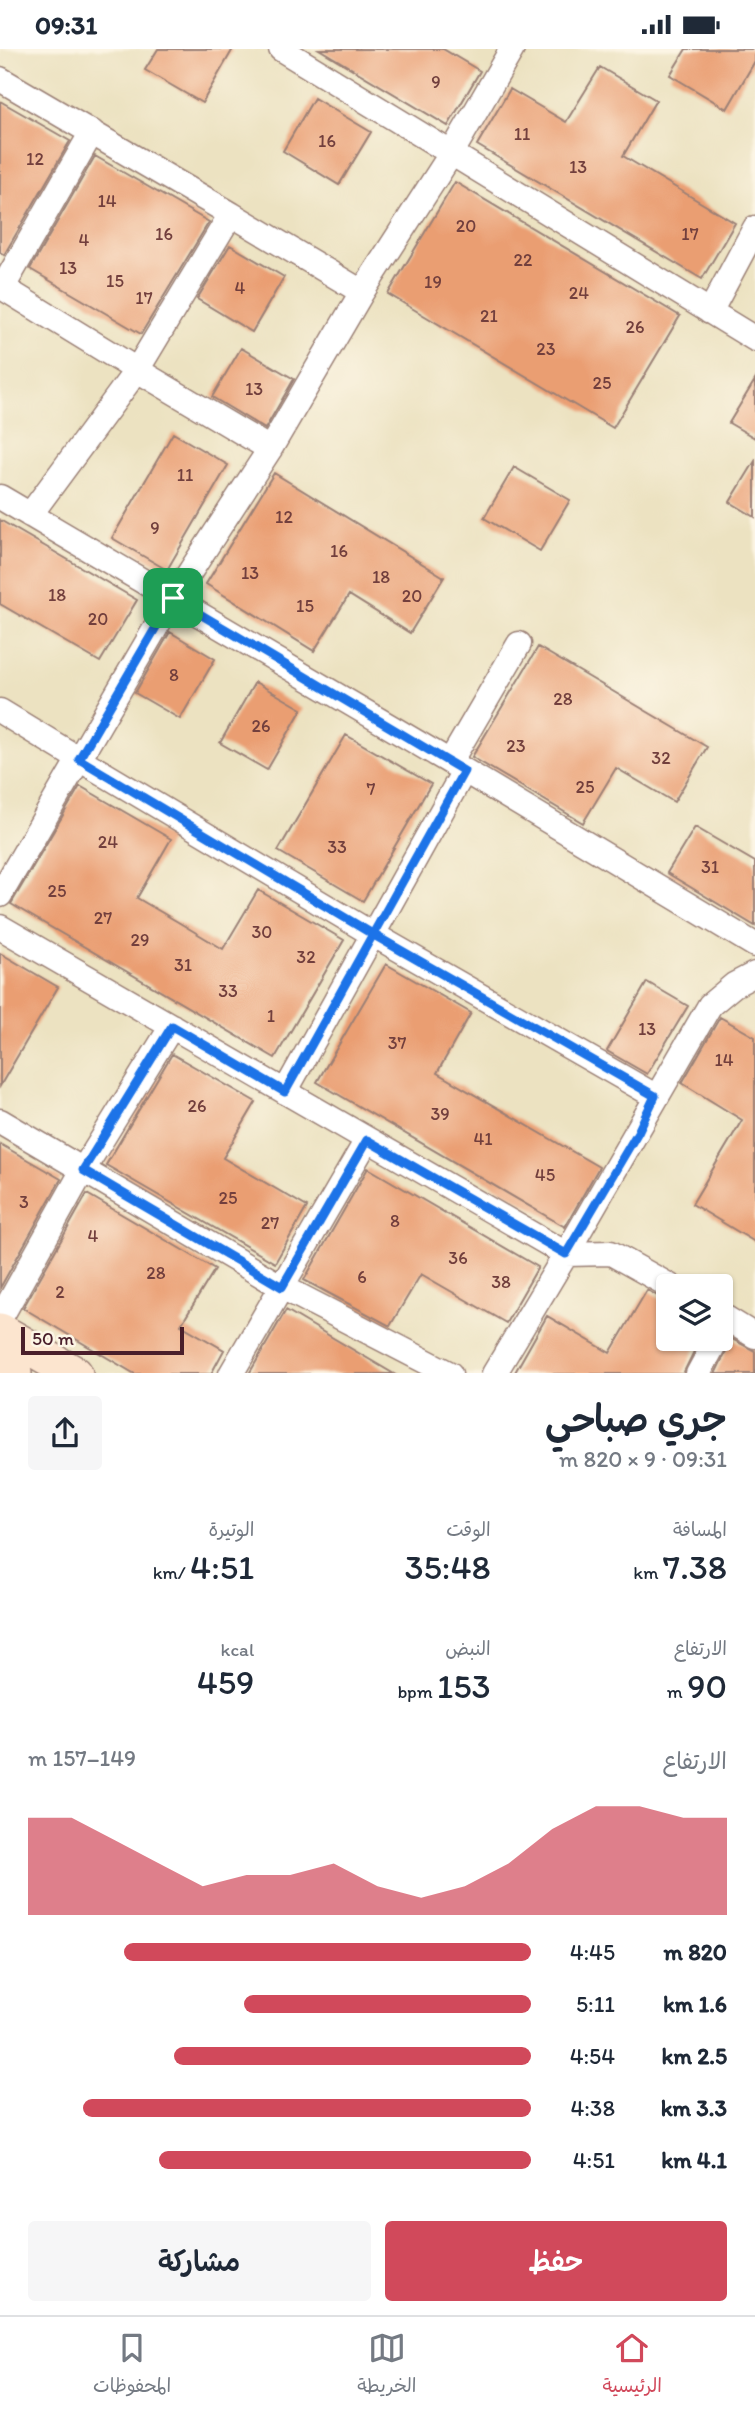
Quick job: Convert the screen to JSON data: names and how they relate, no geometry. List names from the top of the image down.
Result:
{
  "house_numbers": [
    "9",
    "11",
    "16",
    "12",
    "13",
    "14",
    "20",
    "16",
    "17",
    "4",
    "22",
    "13",
    "15",
    "19",
    "4",
    "24",
    "17",
    "21",
    "26",
    "23",
    "25",
    "13",
    "11",
    "12",
    "9",
    "16",
    "13",
    "18",
    "18",
    "20",
    "15",
    "20",
    "8",
    "28",
    "26",
    "23",
    "32",
    "25",
    "7",
    "24",
    "33",
    "31",
    "25",
    "27",
    "30",
    "29",
    "32",
    "31",
    "33",
    "1",
    "13",
    "37",
    "14",
    "26",
    "39",
    "41",
    "45",
    "25",
    "3",
    "8",
    "27",
    "4",
    "36",
    "28",
    "6",
    "38",
    "2"
  ],
  "scale_bar": "50 m",
  "page": {
    "status": "09:31",
    "scale": "50 m",
    "heading": ["جري صباحي", "09:31 · 9 × 820 m"],
    "stats": [
      ["المسافة", "7.38 km"],
      ["الوقت", "35:48"],
      ["الوتيرة", "4:51 /km"],
      ["الارتفاع", "90 m"],
      ["النبض", "153 bpm"],
      ["kcal", "459"]
    ],
    "chart": ["الارتفاع", "149–157 m"],
    "list": [
      {
        "name": "820 m",
        "note": "4:45"
      },
      {
        "name": "1.6 km",
        "note": "5:11"
      },
      {
        "name": "2.5 km",
        "note": "4:54"
      },
      {
        "name": "3.3 km",
        "note": "4:38"
      },
      {
        "name": "4.1 km",
        "note": "4:51"
      }
    ],
    "buttons": ["حفظ", "مشاركة"],
    "tabs": ["الرئيسية", "الخريطة", "المحفوظات"]
  }
}
